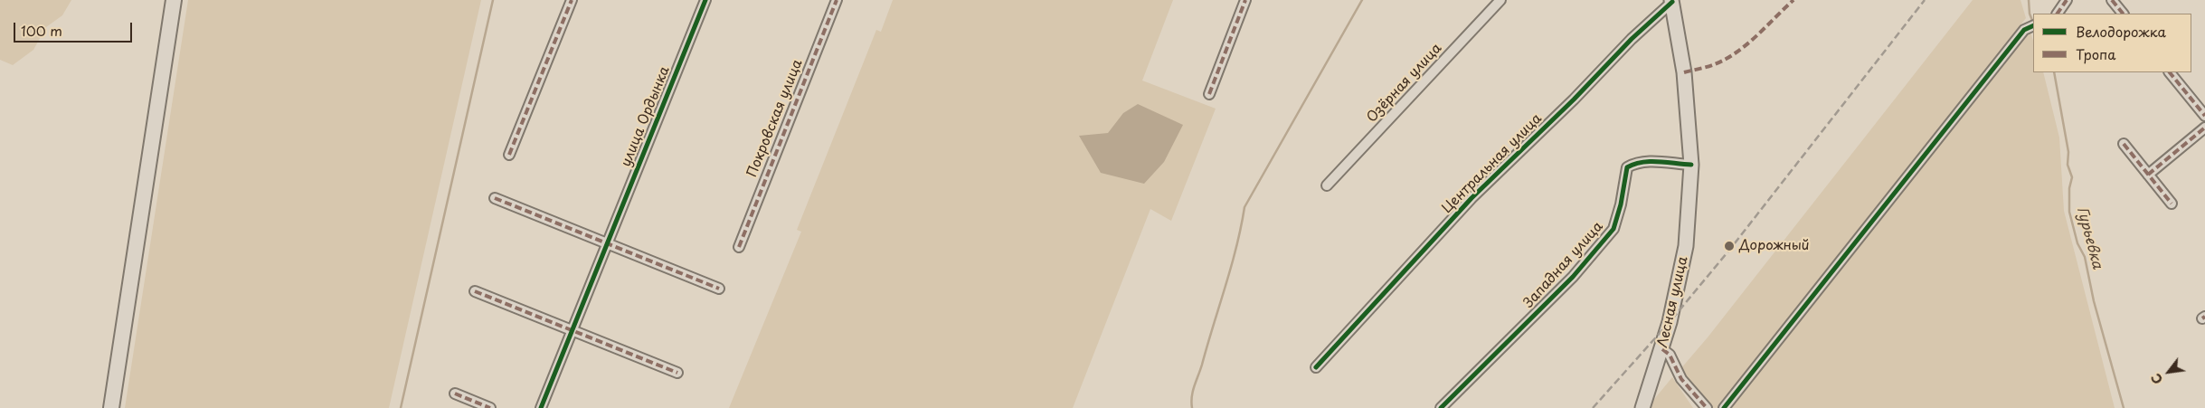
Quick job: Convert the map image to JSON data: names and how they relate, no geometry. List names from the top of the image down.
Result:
{
  "streets": {
    "street": [
      "Озёрная улица",
      "улица Ордынка",
      "Покровская улица",
      "Центральная улица",
      "Западная улица",
      "Лесная улица"
    ]
  },
  "crossings": [
    ["Центральная улица", "Лесная улица"],
    ["Западная улица", "Лесная улица"]
  ],
  "water": ["Гурьевка"],
  "places": ["Дорожный"],
  "legend": ["Велодорожка", "Тропа"],
  "scale_bar": "100 m",
  "north": "bottom left"
}
